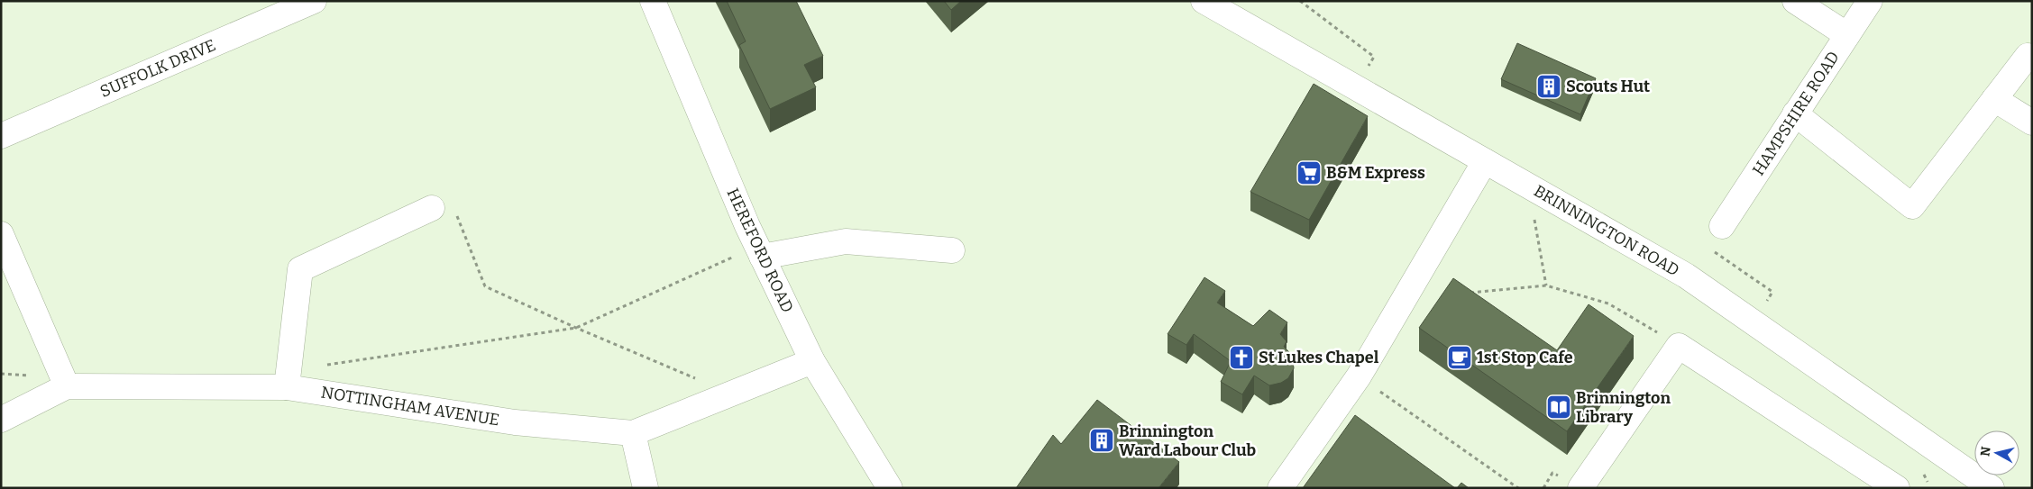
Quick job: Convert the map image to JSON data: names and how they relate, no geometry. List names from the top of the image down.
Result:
{
  "streets": {
    "street": [
      "SUFFOLK DRIVE",
      "HAMPSHIRE ROAD",
      "BRINNINGTON ROAD",
      "HEREFORD ROAD",
      "NOTTINGHAM AVENUE"
    ]
  },
  "crossings": [
    ["HEREFORD ROAD", "NOTTINGHAM AVENUE"]
  ],
  "places": {
    "building": ["Scouts Hut", "Brinnington Ward Labour Club"],
    "supermarket": ["B&M Express"],
    "church": ["St Lukes Chapel"],
    "cafe": ["1st Stop Cafe"],
    "library": ["Brinnington Library"]
  },
  "north": "left"
}
